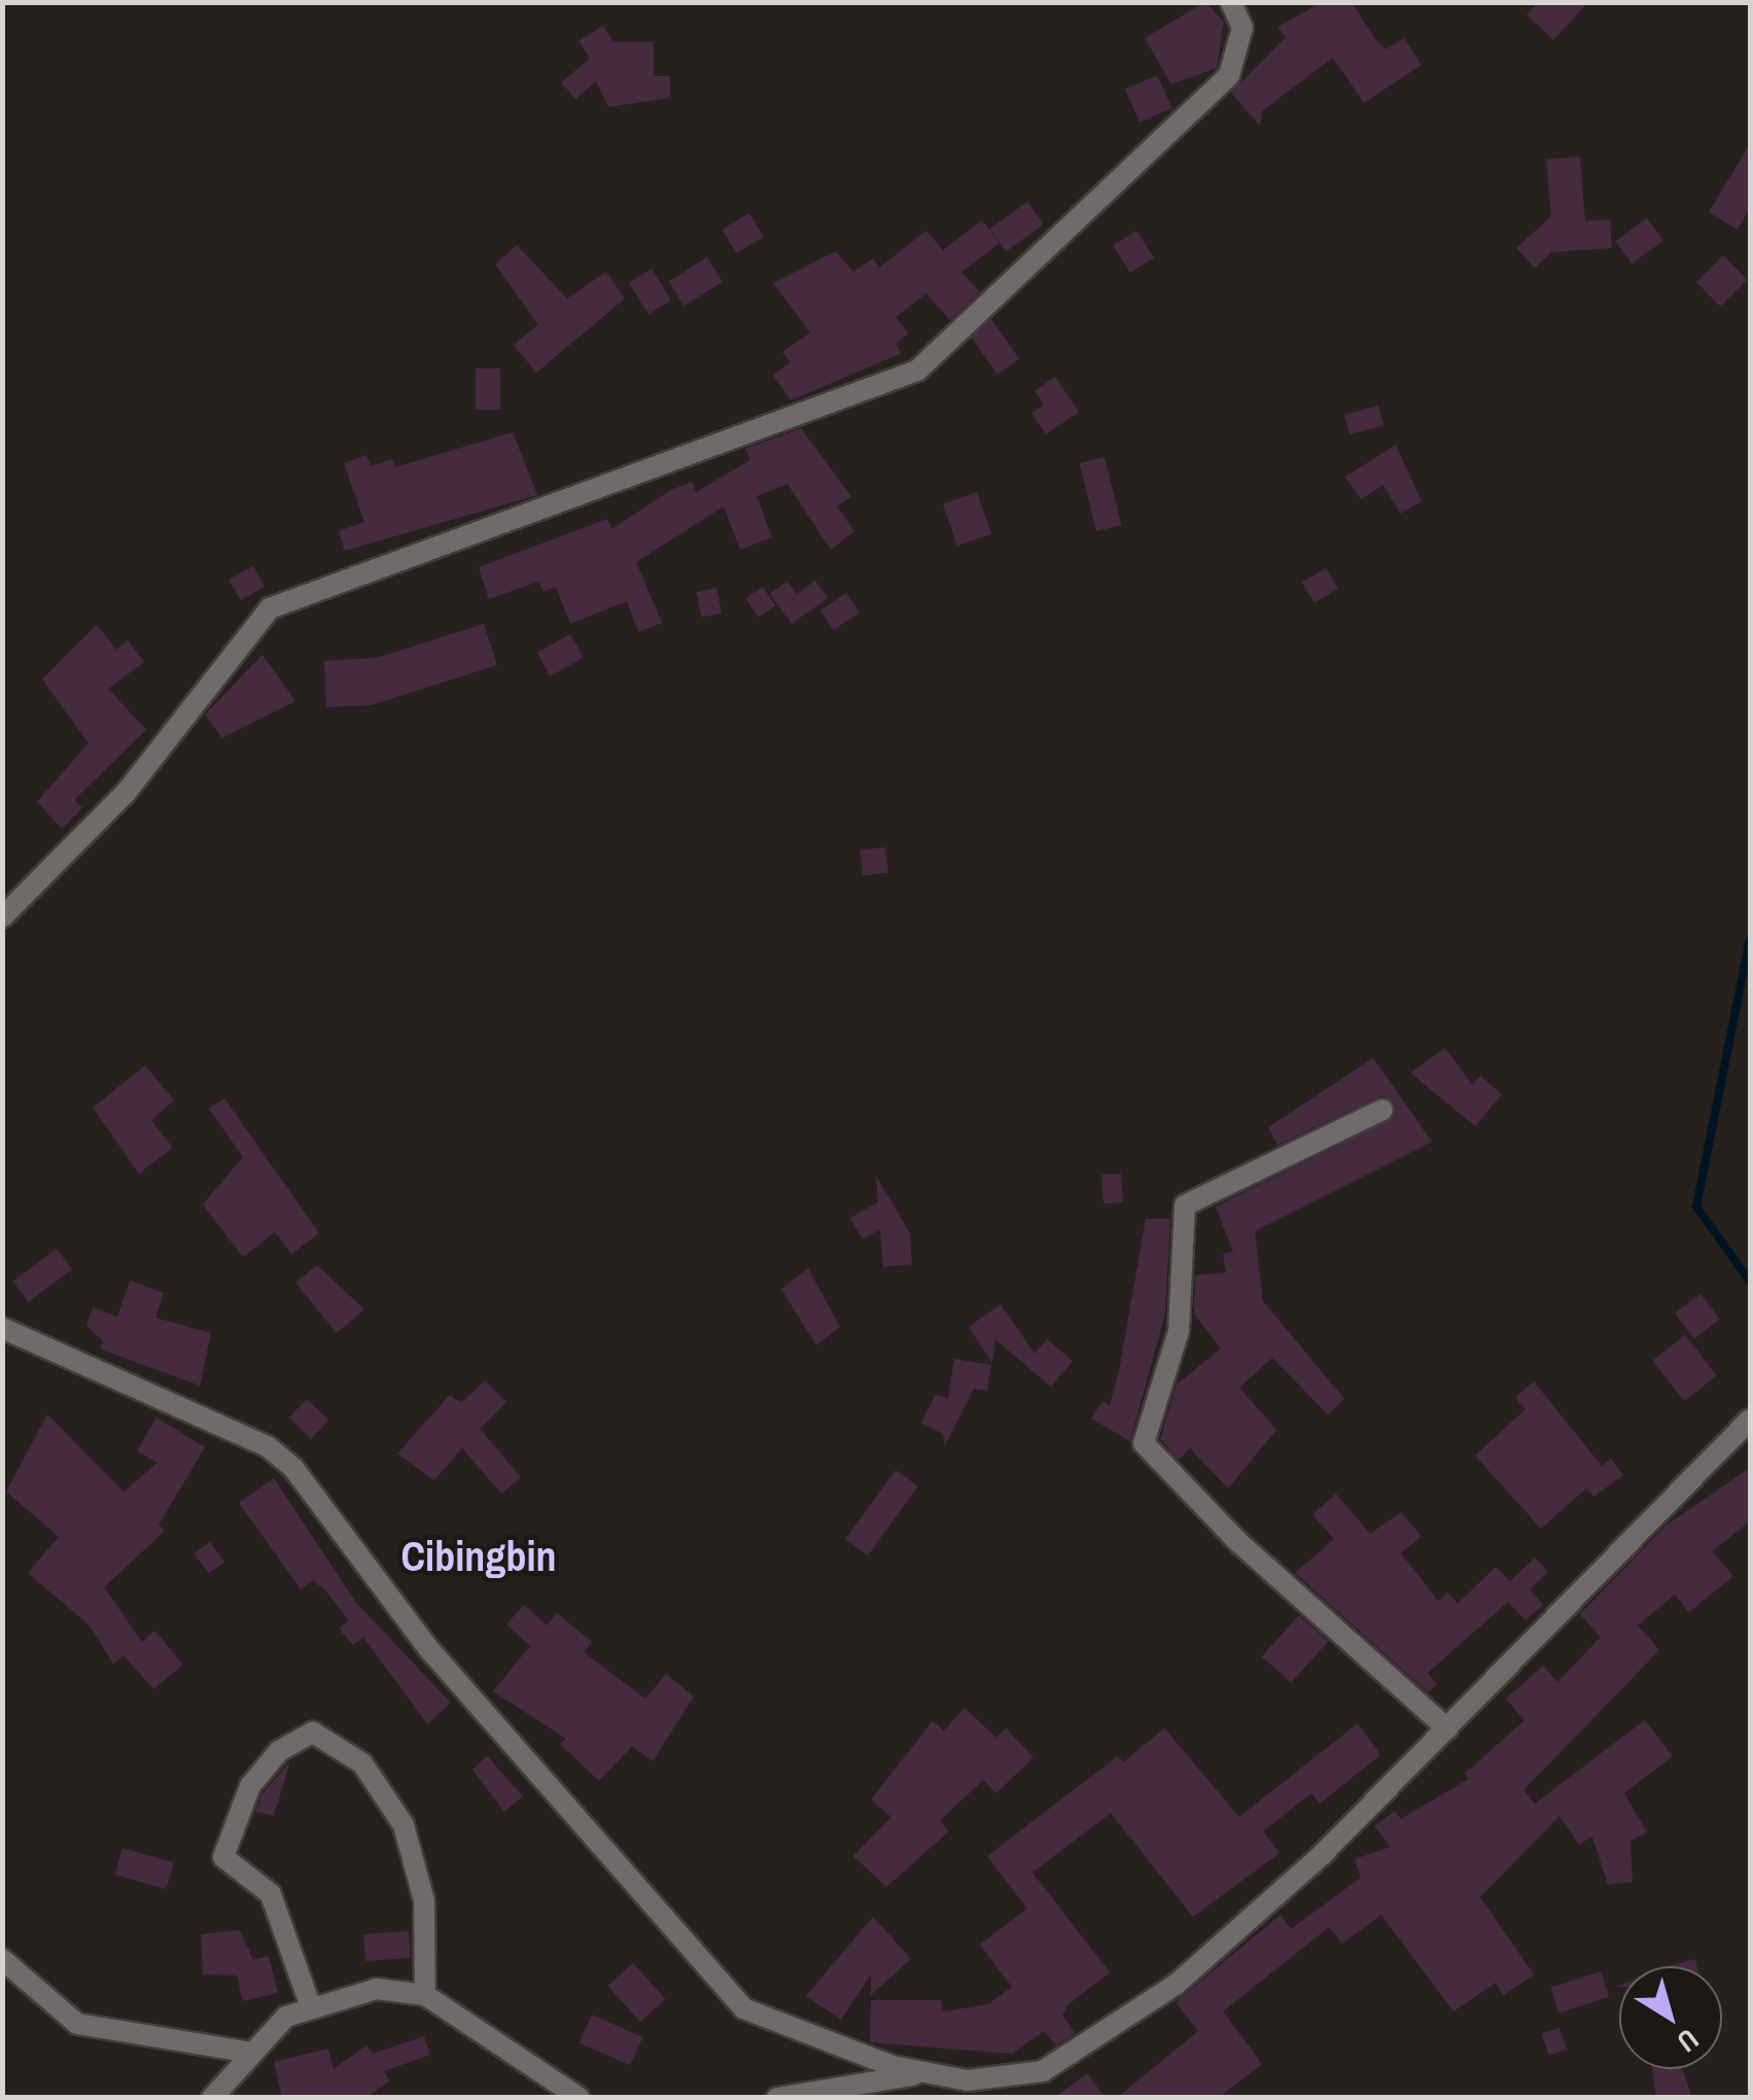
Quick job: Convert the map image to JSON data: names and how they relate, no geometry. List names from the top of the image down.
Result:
{
  "districts": ["Cibingbin"],
  "north": "bottom right"
}
